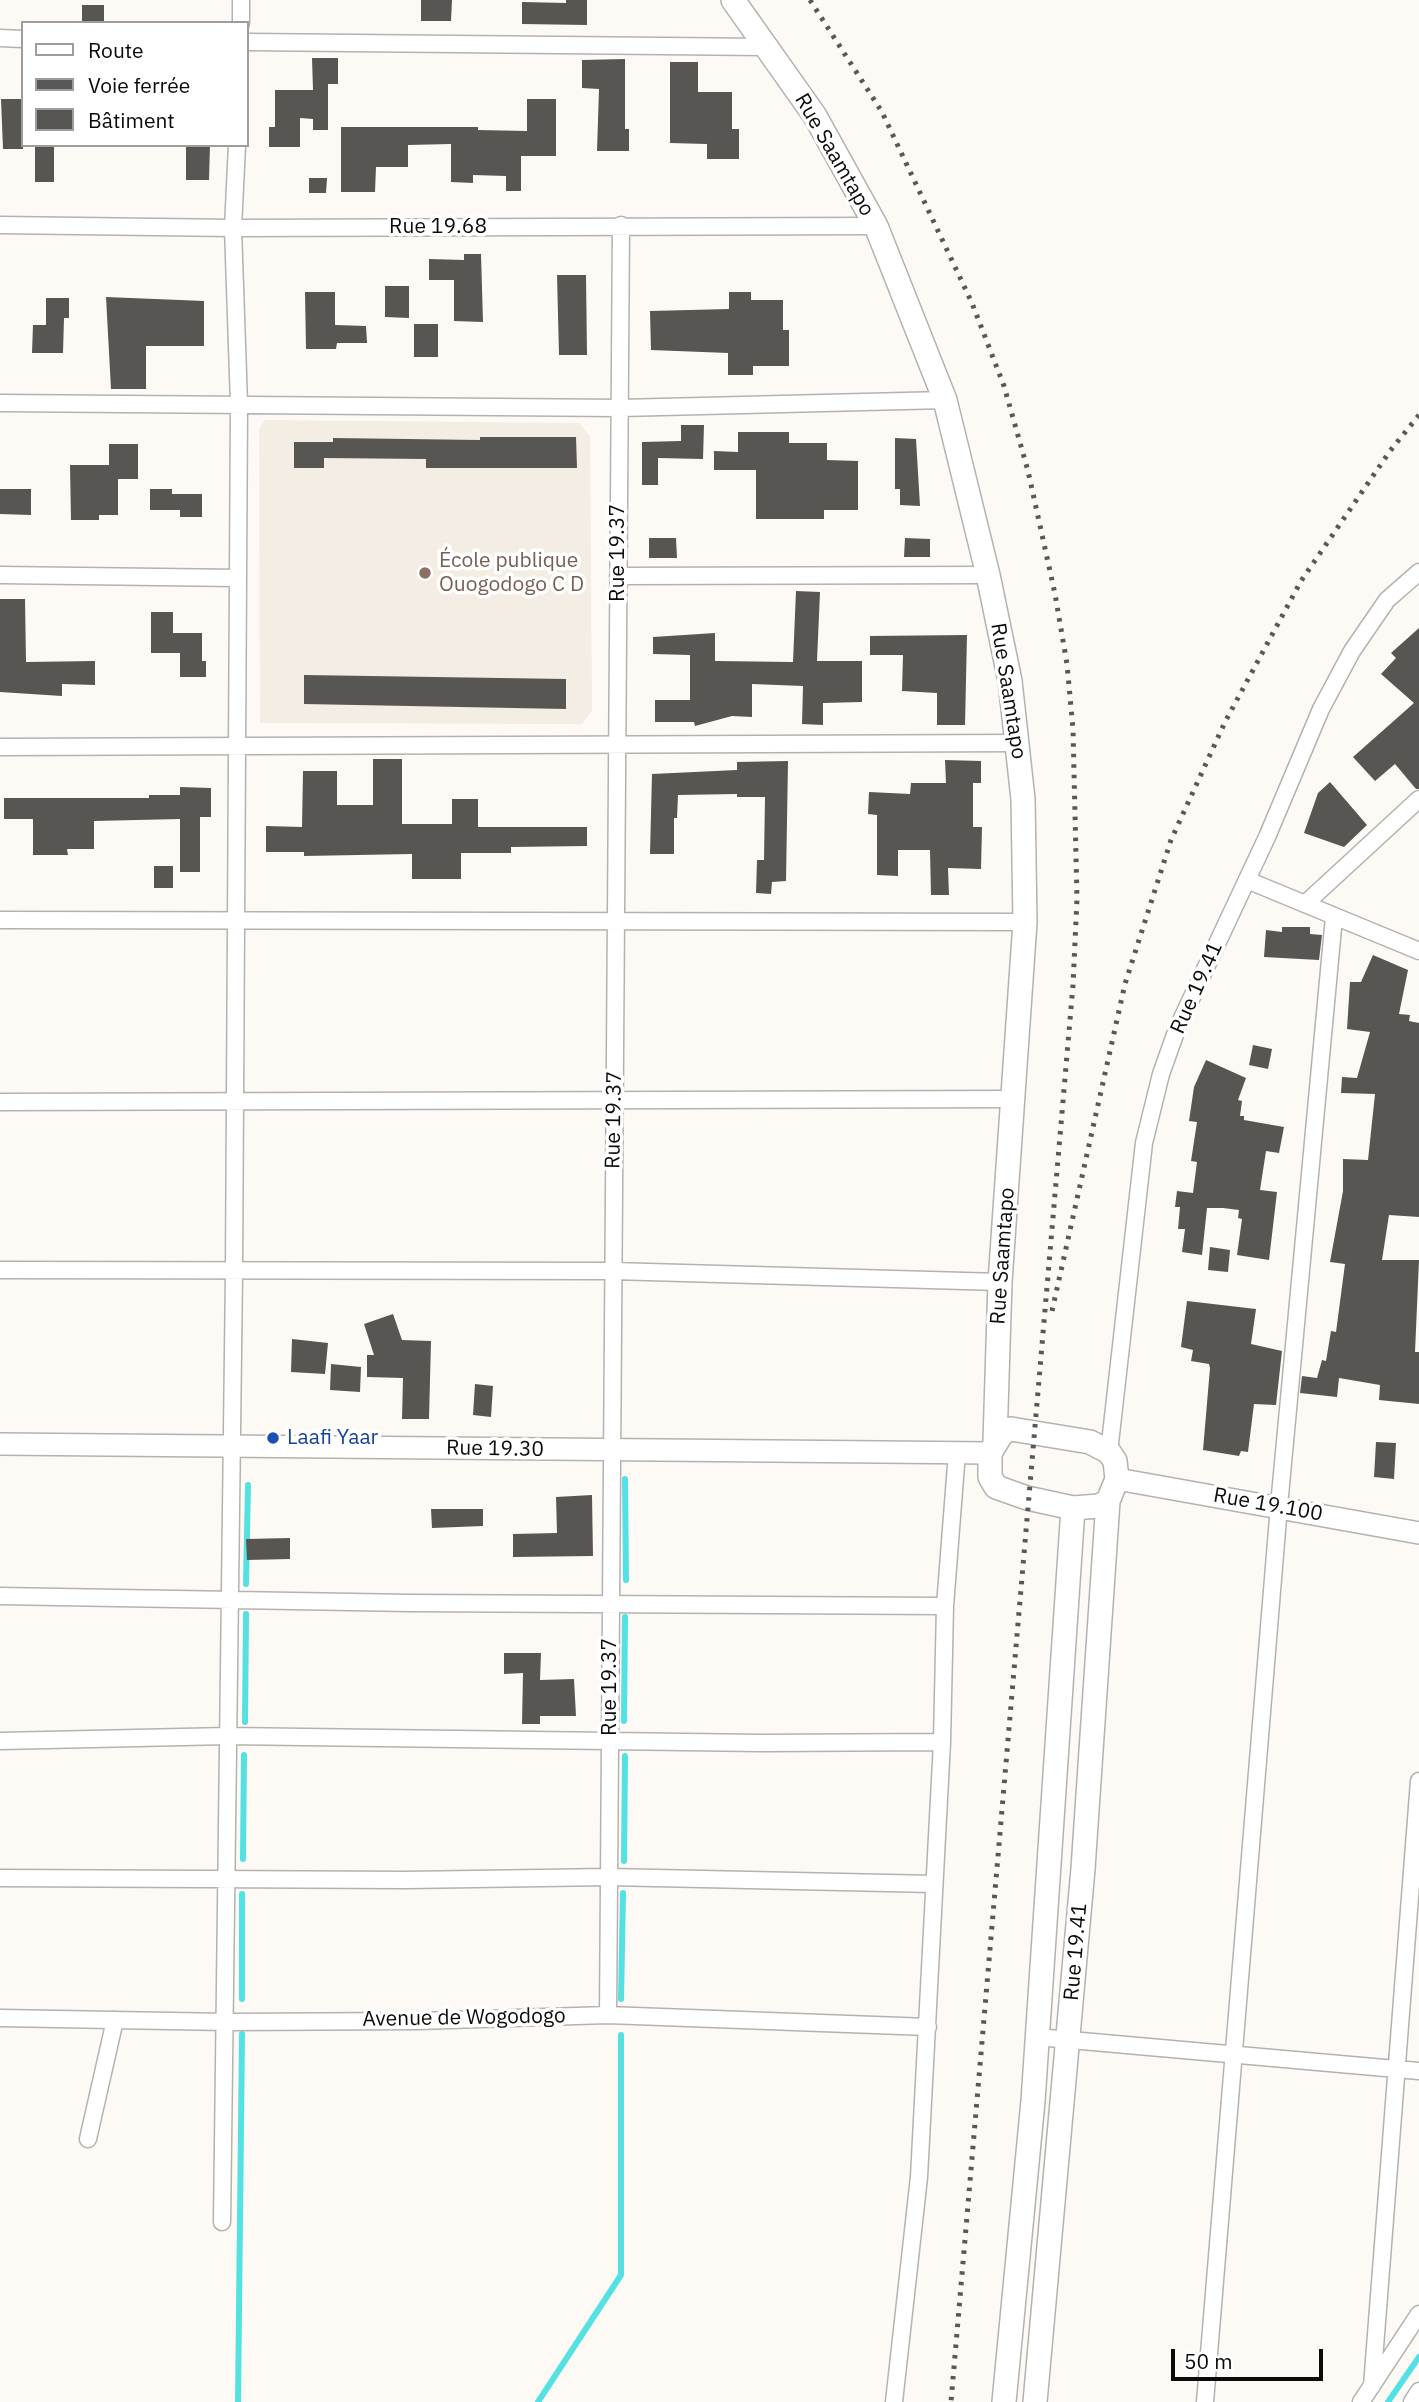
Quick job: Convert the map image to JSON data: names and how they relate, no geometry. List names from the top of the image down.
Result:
{
  "streets": {
    "main road": ["Rue Saamtapo", "Rue 19.41"],
    "street": [
      "Rue 19.68",
      "Rue 19.37",
      "Rue 19.30",
      "Rue 19.100",
      "Avenue de Wogodogo"
    ]
  },
  "crossings": [
    ["Rue Saamtapo", "Rue 19.68"],
    ["Rue Saamtapo", "Rue 19.41"],
    ["Rue Saamtapo", "Rue 19.30"],
    ["Rue 19.68", "Rue 19.37"],
    ["Rue 19.37", "Rue 19.30"],
    ["Rue 19.37", "Avenue de Wogodogo"],
    ["Rue 19.41", "Rue 19.100"]
  ],
  "places": ["École publique Ouogodogo C D", "Laafi Yaar"],
  "legend": ["Route", "Voie ferrée", "Bâtiment"],
  "scale_bar": "50 m"
}
